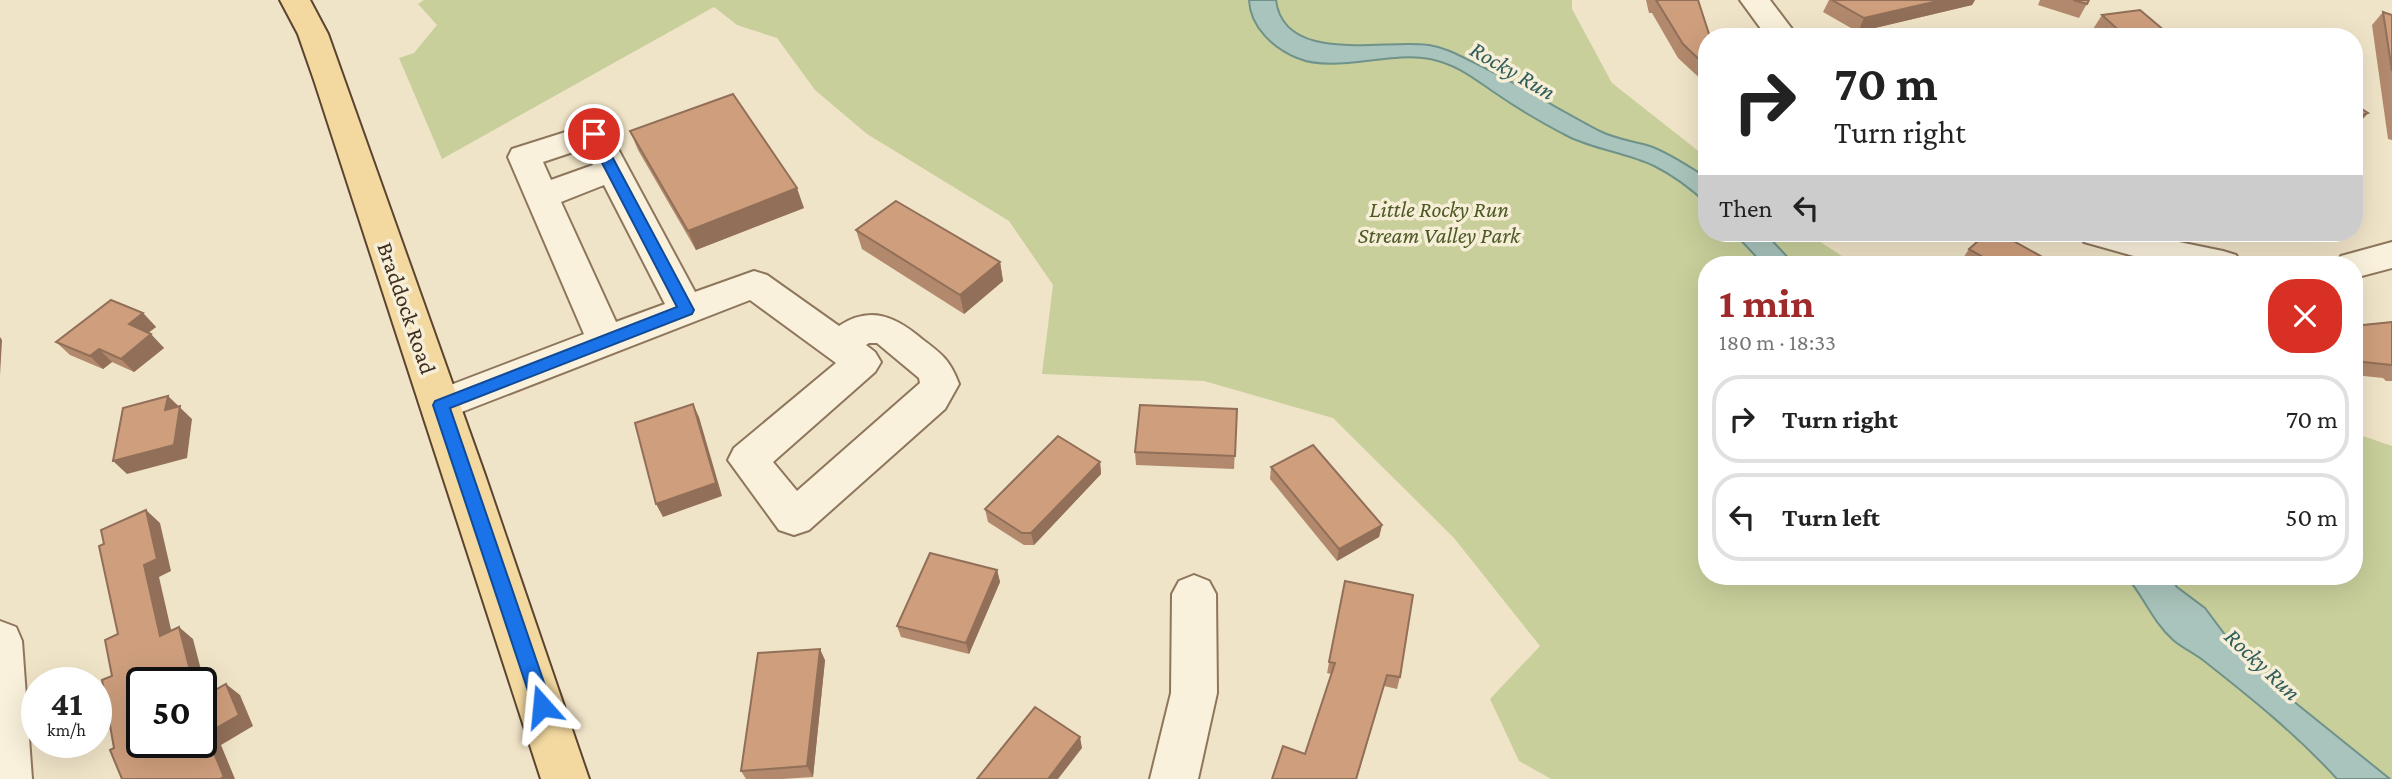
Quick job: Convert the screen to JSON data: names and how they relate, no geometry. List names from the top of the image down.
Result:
{
  "streets": {
    "main road": ["Braddock Road"]
  },
  "water": ["Rocky Run"],
  "parks": ["Little Rocky Run Stream Valley Park"],
  "page": {
    "turn": ["70 m", "Turn right"],
    "then": "Then",
    "heading": ["1 min", "180 m · 18:33"],
    "list": [
      {
        "name": "Turn right",
        "value": "70 m"
      },
      {
        "name": "Turn left",
        "value": "50 m"
      }
    ],
    "speed": "41 km/h",
    "limit": "50"
  }
}
